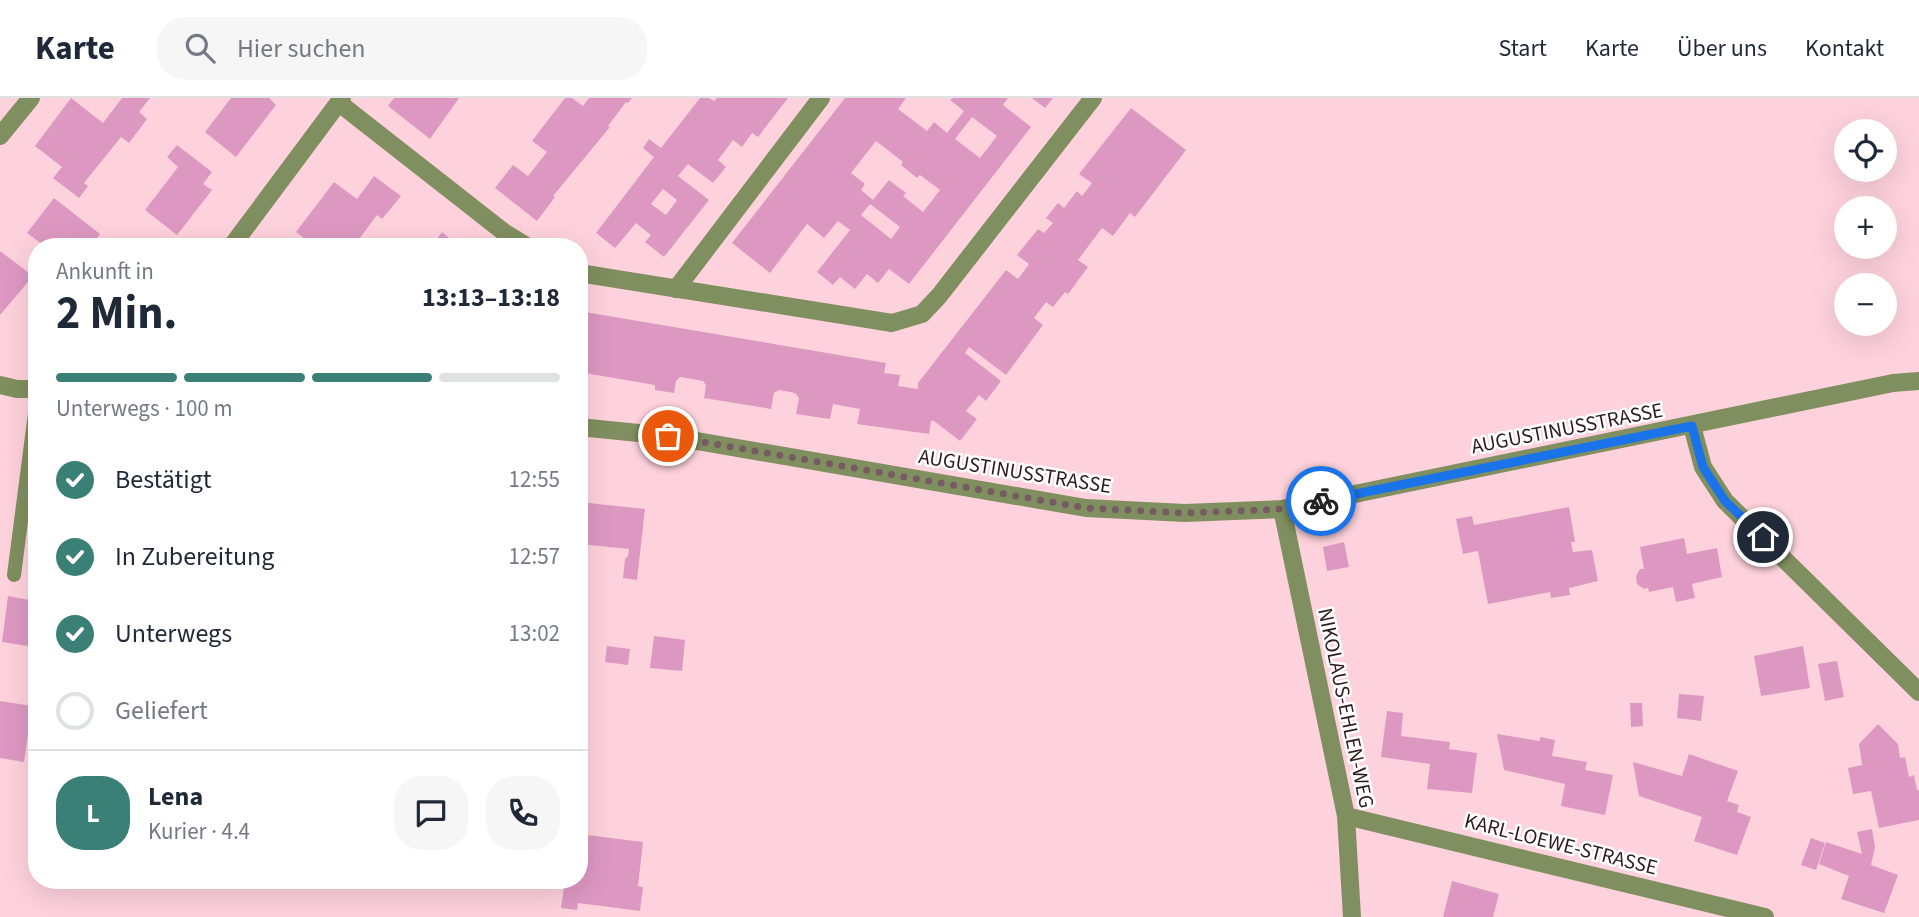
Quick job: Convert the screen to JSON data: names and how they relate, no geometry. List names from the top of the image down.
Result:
{
  "streets": {
    "street": ["AUGUSTINUSSTRASSE", "NIKOLAUS-EHLEN-WEG", "KARL-LOEWE-STRASSE"]
  },
  "crossings": [
    ["AUGUSTINUSSTRASSE", "NIKOLAUS-EHLEN-WEG"],
    ["NIKOLAUS-EHLEN-WEG", "KARL-LOEWE-STRASSE"]
  ],
  "page": {
    "header": "Karte",
    "search": "Hier suchen",
    "nav": [
      "Start",
      "Karte",
      "Über uns",
      "Kontakt"
    ],
    "map_buttons": ["+", "−"],
    "heading": ["2 Min.", "Ankunft in", "13:13–13:18"],
    "panel": ["Lena", "Kurier · 4.4"],
    "bar": "Unterwegs · 100 m",
    "list": [
      ["Bestätigt", "12:55"],
      ["In Zubereitung", "12:57"],
      ["Unterwegs", "13:02"],
      "Geliefert"
    ],
    "round": "L"
  }
}
